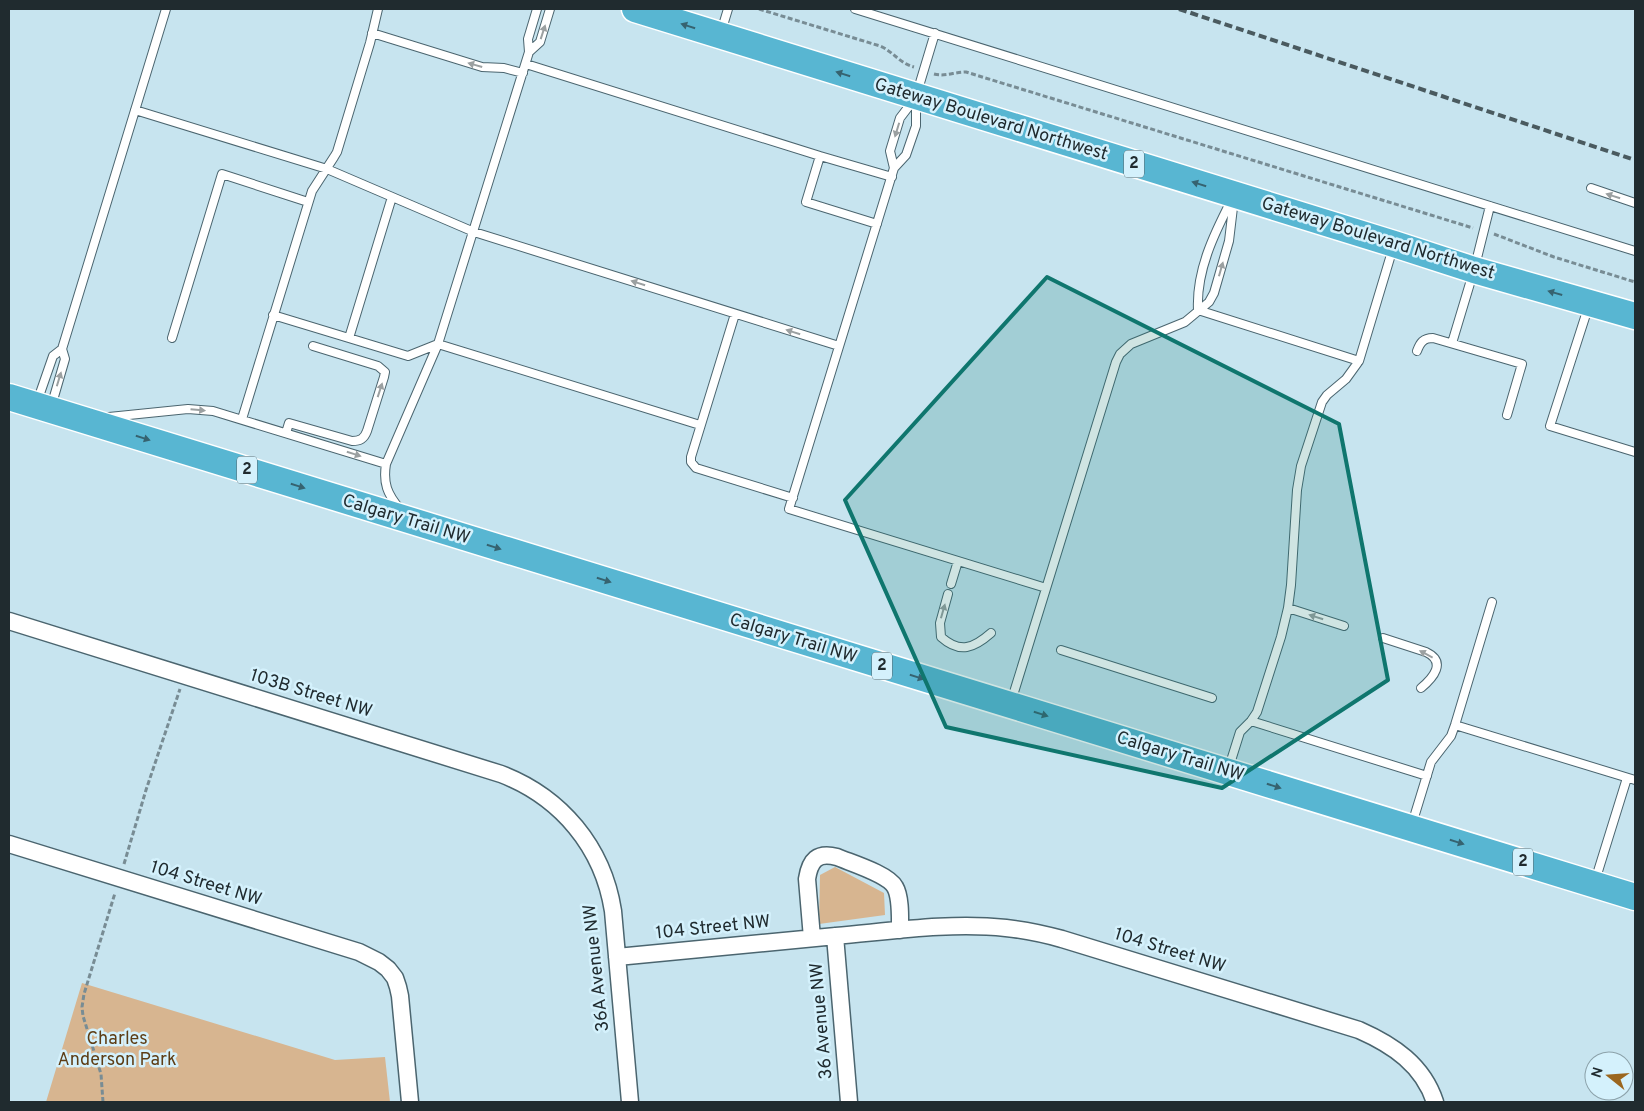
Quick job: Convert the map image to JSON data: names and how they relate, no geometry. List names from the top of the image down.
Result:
{
  "streets": {
    "highway": ["Gateway Boulevard Northwest", "2", "Calgary Trail NW"],
    "street": [
      "103B Street NW",
      "104 Street NW",
      "36A Avenue NW",
      "36 Avenue NW"
    ]
  },
  "crossings": [
    ["103B Street NW", "36A Avenue NW"],
    ["104 Street NW", "36A Avenue NW"],
    ["104 Street NW", "36 Avenue NW"]
  ],
  "one_way": ["Gateway Boulevard Northwest", "Calgary Trail NW"],
  "parks": ["Charles Anderson Park"],
  "north": "left"
}
